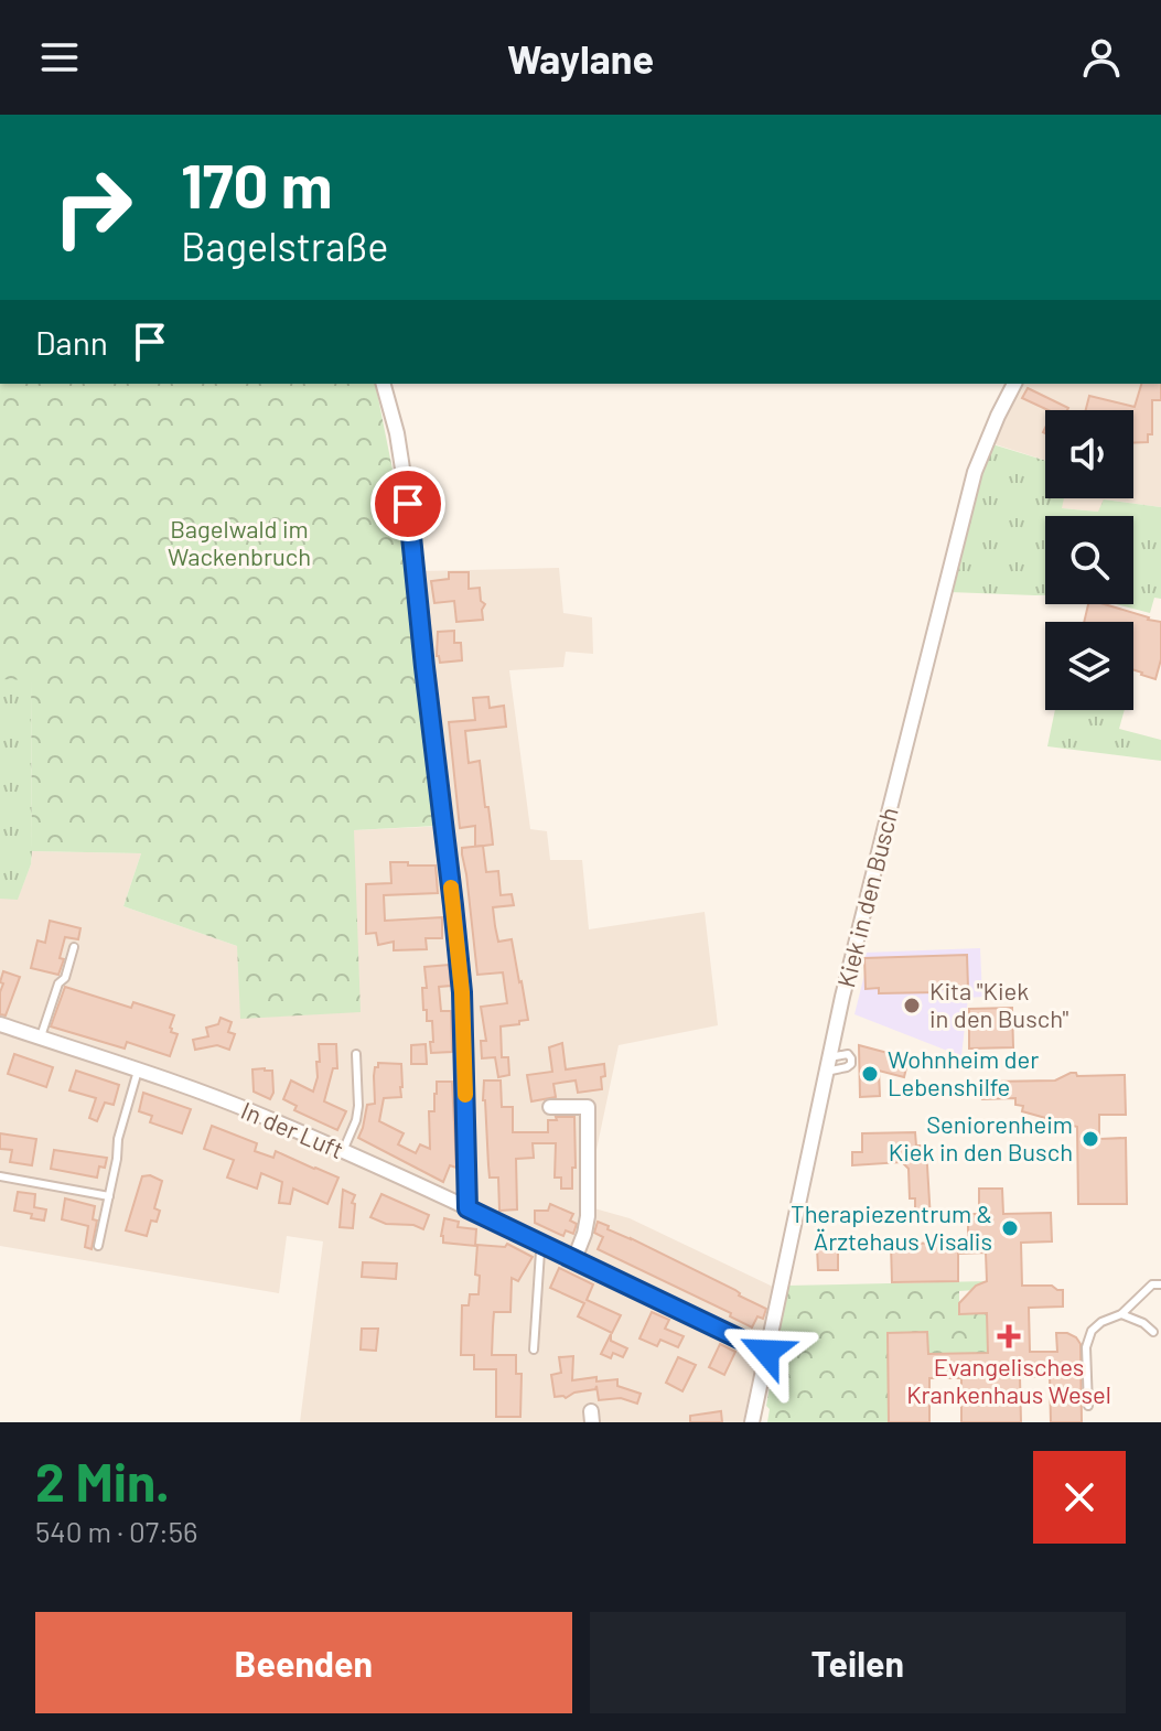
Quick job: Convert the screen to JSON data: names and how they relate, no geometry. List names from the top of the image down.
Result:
{
  "streets": {
    "street": ["Kiek in den Busch", "In der Luft"]
  },
  "crossings": [
    ["Kiek in den Busch", "In der Luft"]
  ],
  "parks": ["Bagelwald im Wackenbruch"],
  "places": {
    "other": [
      "Kita \"Kiek in den Busch\"",
      "Wohnheim der Lebenshilfe",
      "Seniorenheim Kiek in den Busch",
      "Therapiezentrum & Ärztehaus Visalis"
    ],
    "health": ["Evangelisches Krankenhaus Wesel"]
  },
  "page": {
    "header": "Waylane",
    "turn": ["170 m", "Bagelstraße"],
    "then": "Dann",
    "heading": ["2 Min.", "540 m · 07:56"],
    "buttons": ["Beenden", "Teilen"]
  }
}
